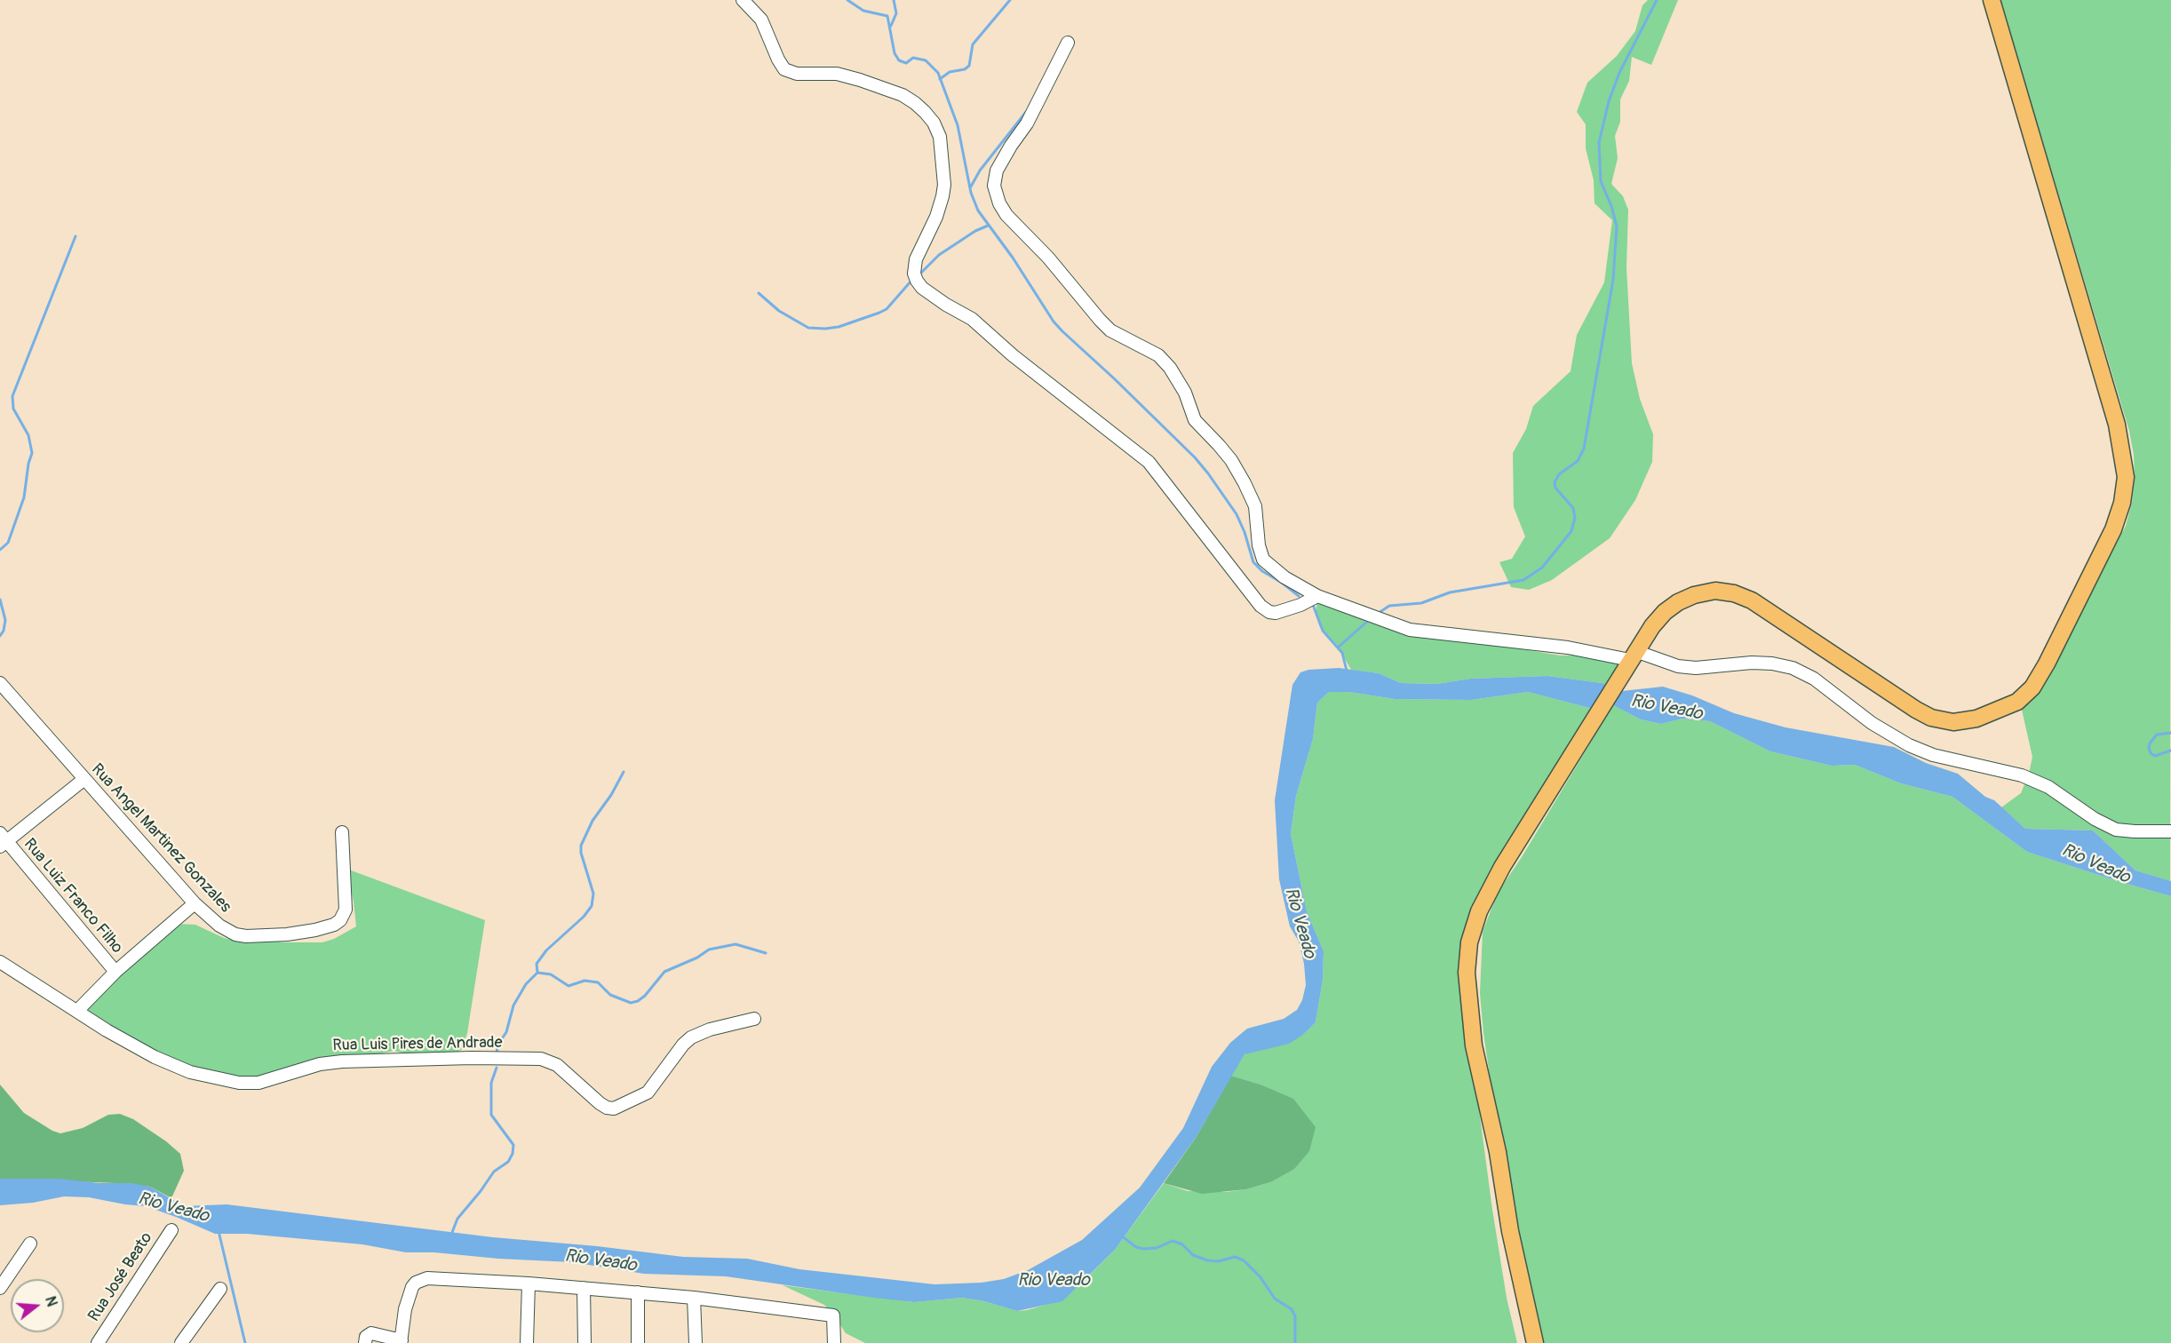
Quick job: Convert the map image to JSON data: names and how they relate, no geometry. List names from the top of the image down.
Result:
{
  "streets": {
    "street": [
      "Rua Angel Martinez Gonzales",
      "Rua Luiz Franco Filho",
      "Rua Luis Pires de Andrade",
      "Rua José Beato"
    ]
  },
  "water": ["Rio Veado"],
  "north": "right"
}
